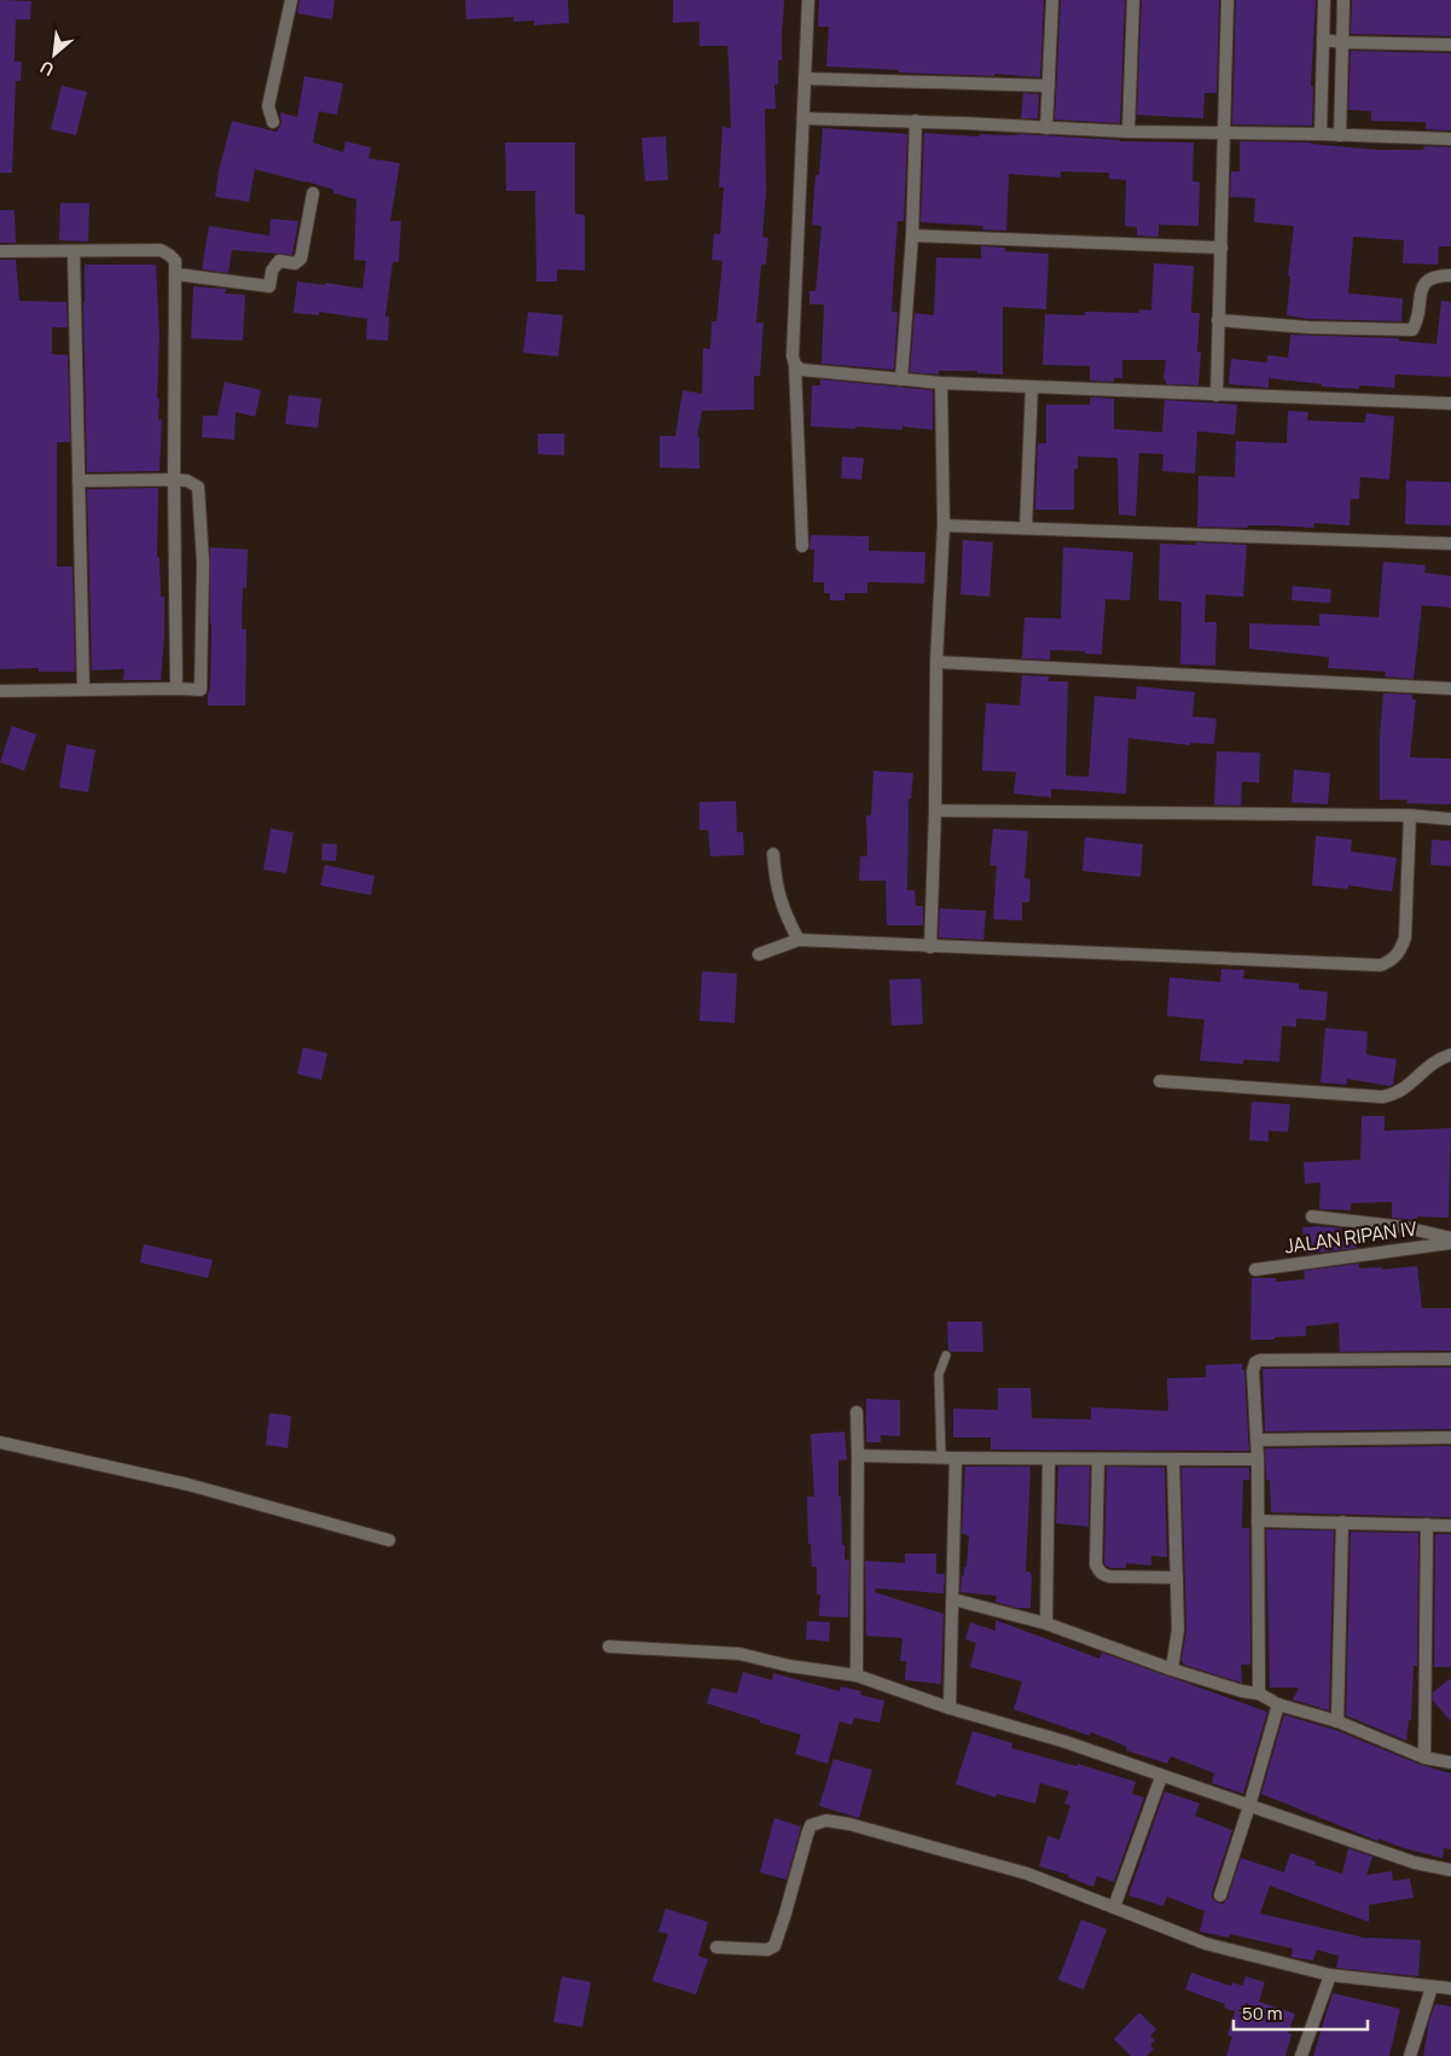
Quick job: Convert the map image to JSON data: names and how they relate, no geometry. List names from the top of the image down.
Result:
{
  "streets": {
    "street": ["JALAN RIPAN IV"]
  },
  "scale_bar": "50 m",
  "north": "bottom left"
}
